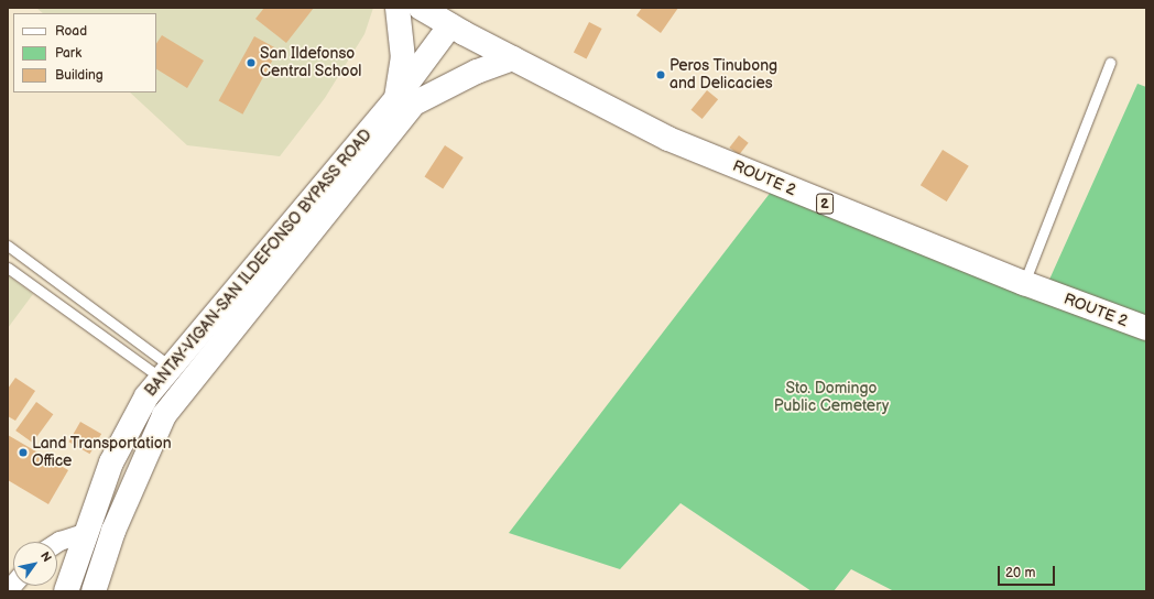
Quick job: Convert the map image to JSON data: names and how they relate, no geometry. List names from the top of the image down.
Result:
{
  "streets": {
    "main road": ["ROUTE 2", "2", "BANTAY-VIGAN-SAN ILDEFONSO BYPASS ROAD"]
  },
  "crossings": [
    ["ROUTE 2", "BANTAY-VIGAN-SAN ILDEFONSO BYPASS ROAD"]
  ],
  "parks": ["Sto. Domingo Public Cemetery"],
  "places": ["San Ildefonso Central School", "Peros Tinubong and Delicacies", "Land Transportation Office"],
  "legend": ["Road", "Park", "Building"],
  "scale_bar": "20 m",
  "north": "top right"
}
